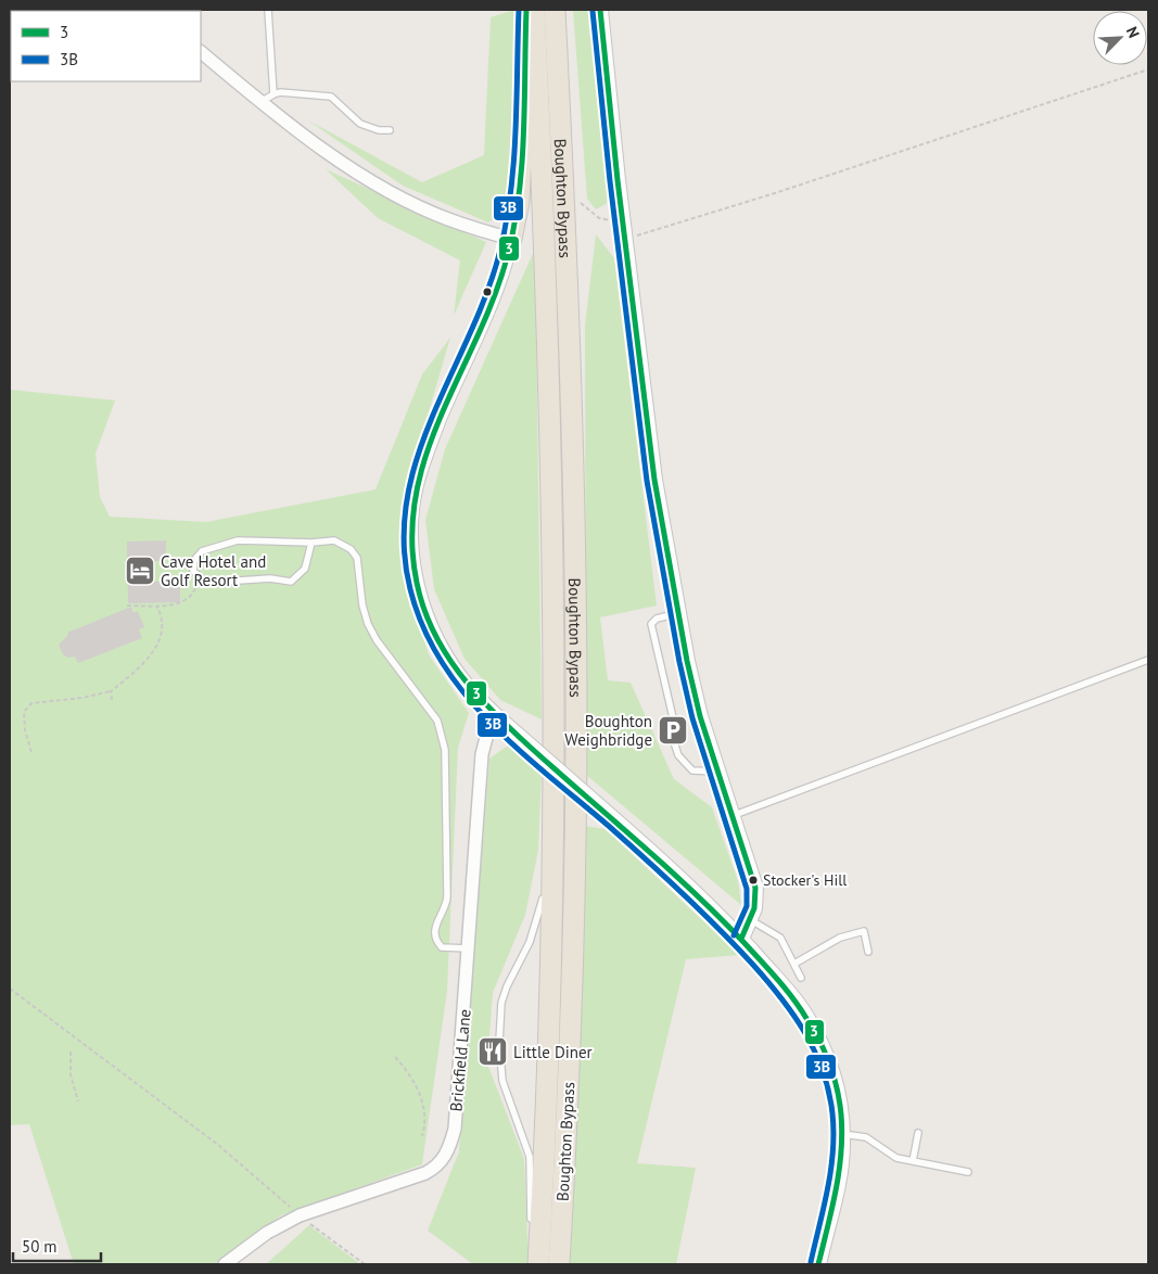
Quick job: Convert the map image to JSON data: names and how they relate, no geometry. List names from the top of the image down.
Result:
{
  "streets": {
    "highway": ["Boughton Bypass"],
    "street": ["Brickfield Lane"]
  },
  "places": {
    "hotel": ["Cave Hotel and Golf Resort"],
    "parking": ["Boughton Weighbridge"],
    "other": ["Stocker's Hill"],
    "restaurant": ["Little Diner"]
  },
  "lines": ["transit line 3", "transit line 3B"],
  "legend": ["3", "3B"],
  "scale_bar": "50 m",
  "north": "top right"
}
